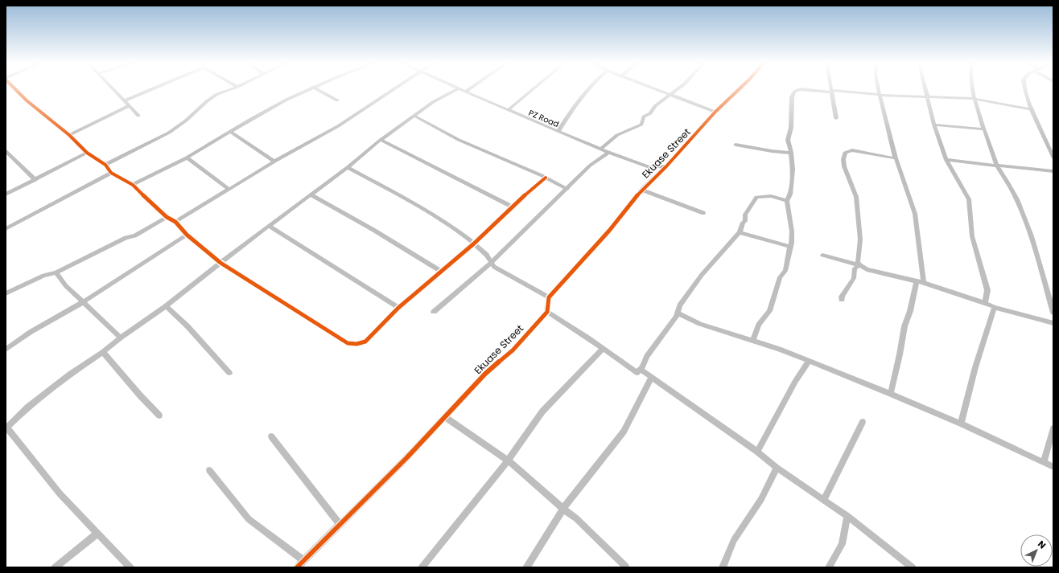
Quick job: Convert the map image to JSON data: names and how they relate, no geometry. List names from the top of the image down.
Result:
{
  "streets": {
    "street": ["PZ Road", "Ekuase Street"]
  },
  "crossings": [
    ["PZ Road", "Ekuase Street"]
  ],
  "north": "top right"
}
